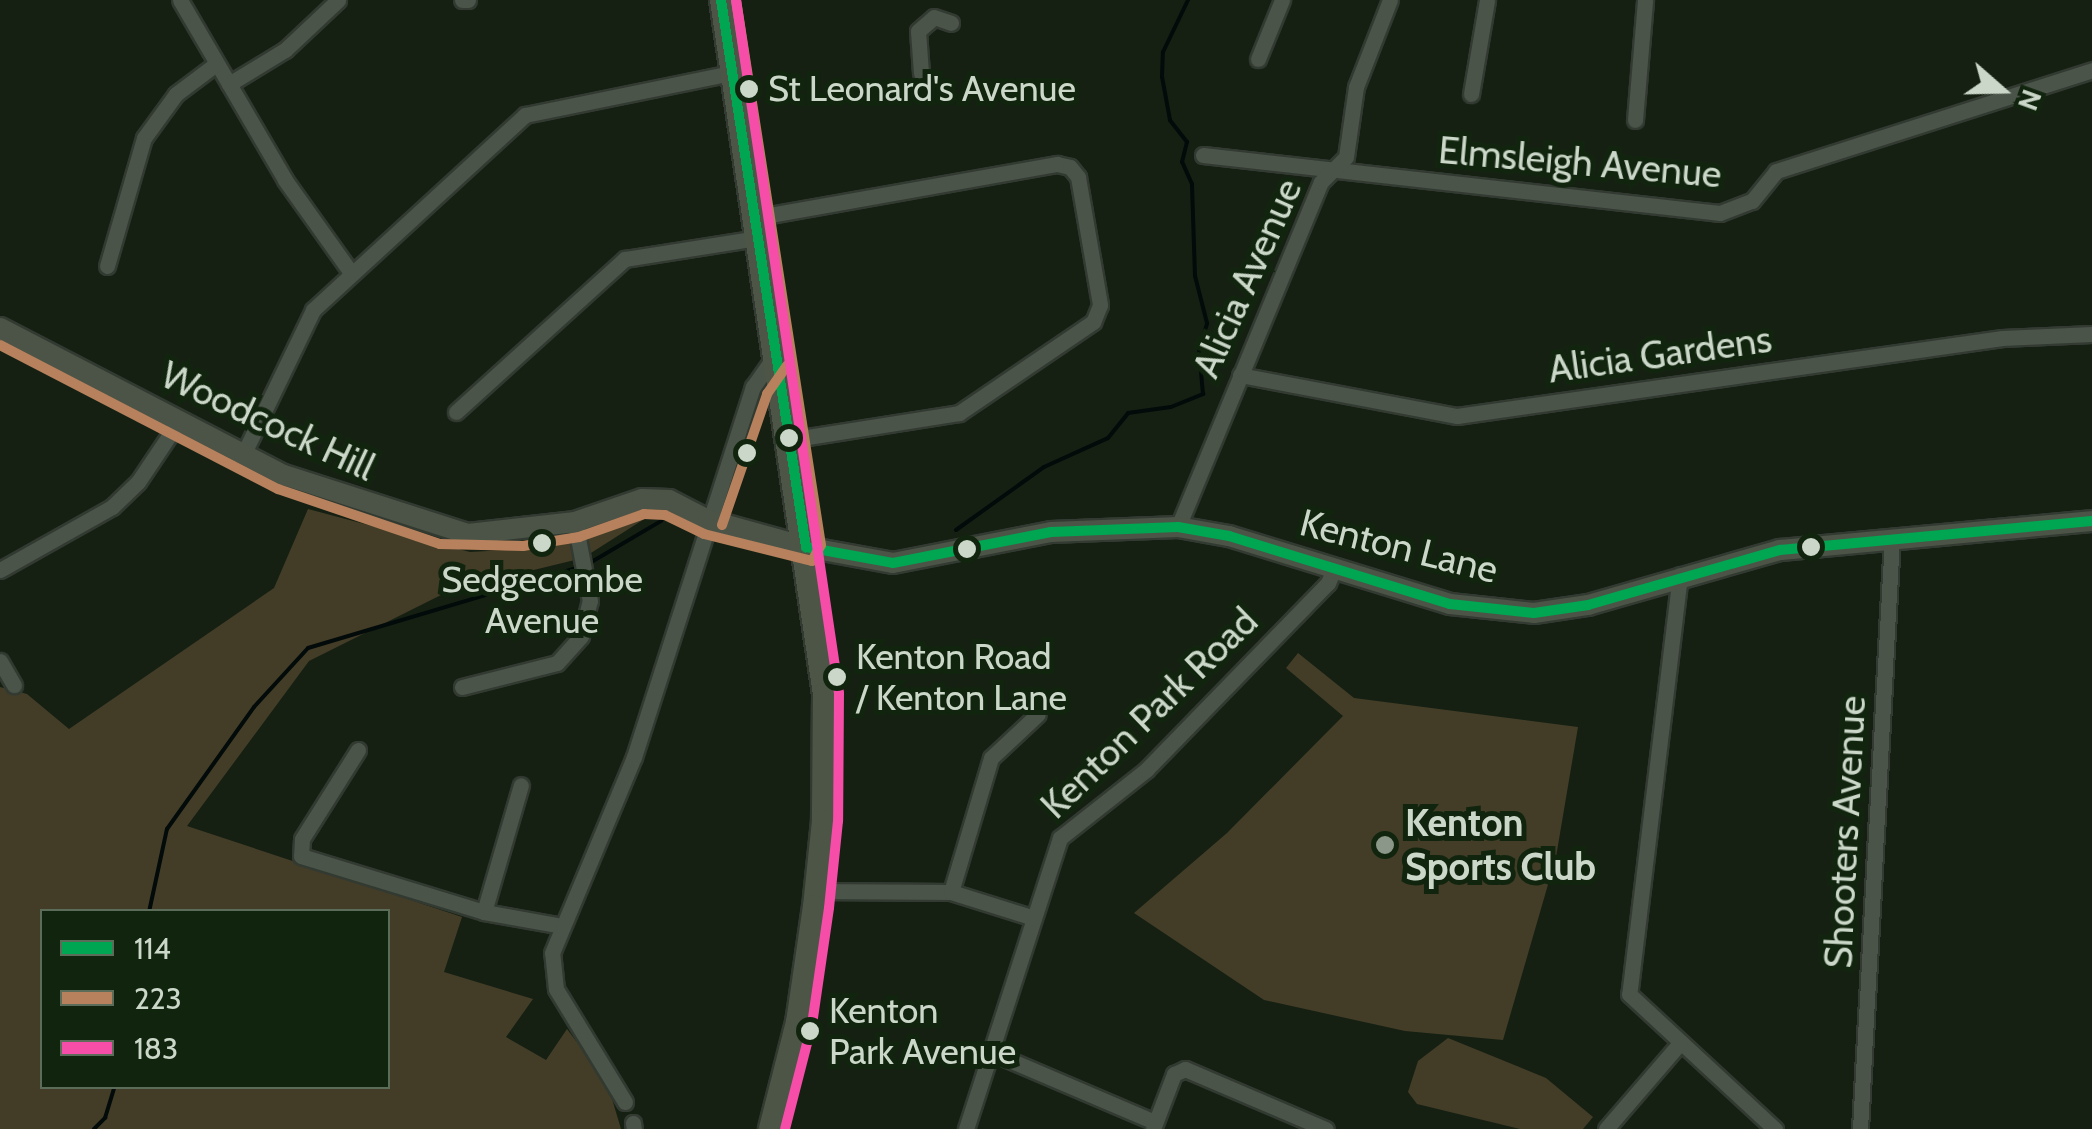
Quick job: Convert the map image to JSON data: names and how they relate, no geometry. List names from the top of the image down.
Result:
{
  "streets": {
    "street": [
      "Elmsleigh Avenue",
      "Alicia Avenue",
      "Alicia Gardens",
      "Woodcock Hill",
      "Kenton Lane",
      "Kenton Park Road",
      "Shooters Avenue"
    ]
  },
  "crossings": [
    ["Elmsleigh Avenue", "Alicia Avenue"],
    ["Alicia Avenue", "Alicia Gardens"],
    ["Alicia Avenue", "Kenton Lane"],
    ["Woodcock Hill", "Kenton Lane"],
    ["Kenton Lane", "Kenton Park Road"],
    ["Kenton Lane", "Shooters Avenue"]
  ],
  "places": [
    "St Leonard's Avenue",
    "Sedgecombe Avenue",
    "Kenton Road / Kenton Lane",
    "Kenton Sports Club",
    "Kenton Park Avenue"
  ],
  "lines": ["transit line 114", "transit line 223", "transit line 183"],
  "legend": ["114", "223", "183"],
  "north": "right"
}
